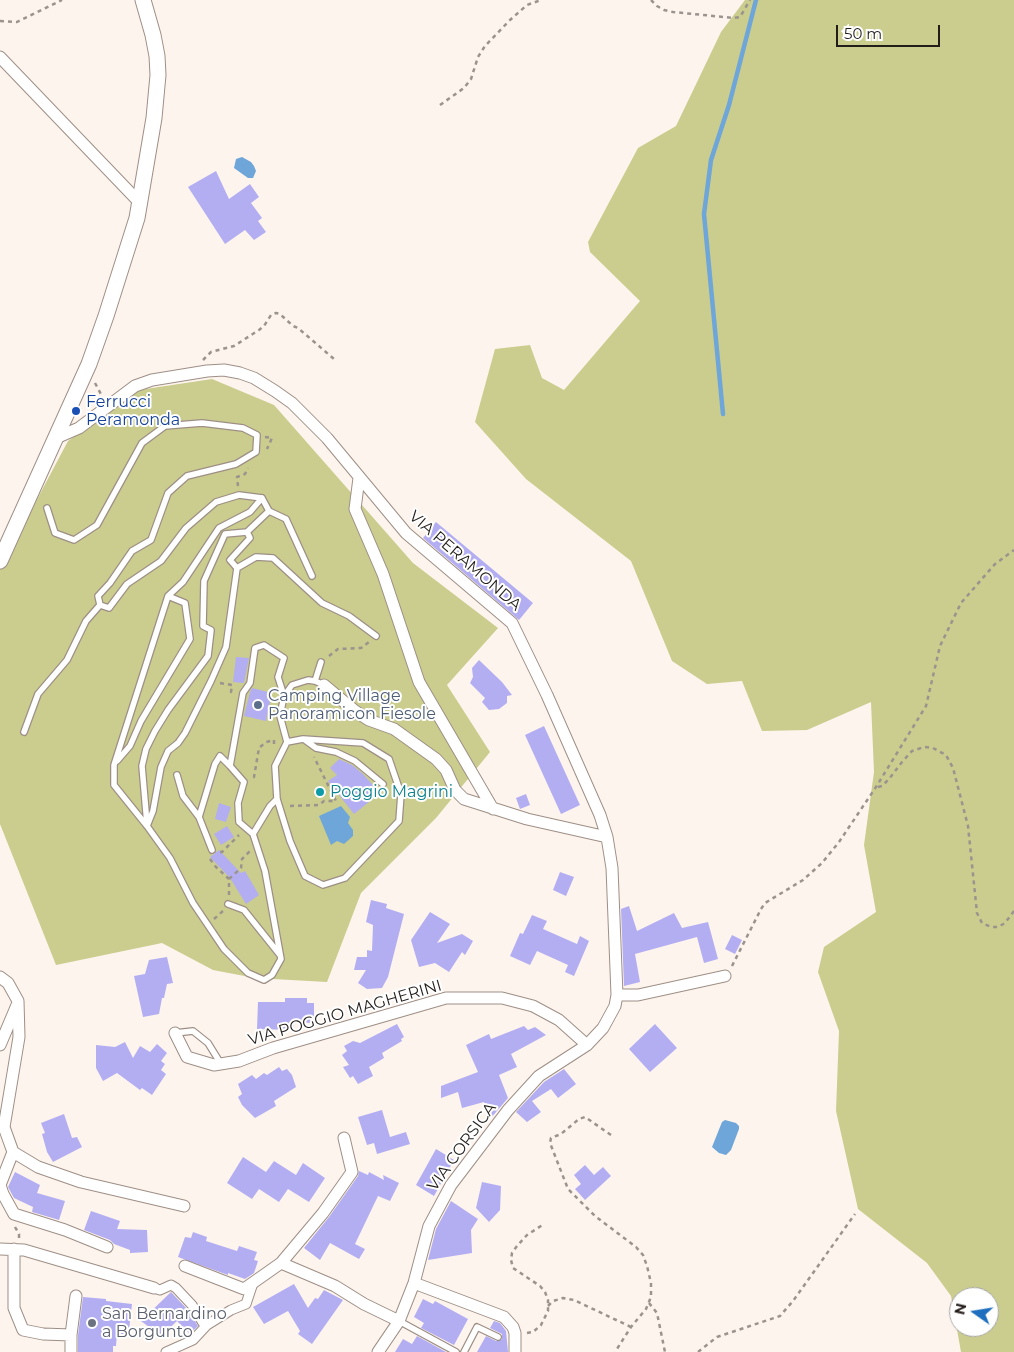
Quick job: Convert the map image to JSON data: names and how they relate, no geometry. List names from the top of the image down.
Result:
{
  "streets": {
    "street": ["VIA PERAMONDA", "VIA POGGIO MAGHERINI", "VIA CORSICA"]
  },
  "crossings": [
    ["VIA PERAMONDA", "VIA CORSICA"],
    ["VIA POGGIO MAGHERINI", "VIA CORSICA"]
  ],
  "places": [
    "Ferrucci Peramonda",
    "Camping Village Panoramicon Fiesole",
    "Poggio Magrini",
    "San Bernardino a Borgunto"
  ],
  "scale_bar": "50 m",
  "north": "left"
}
